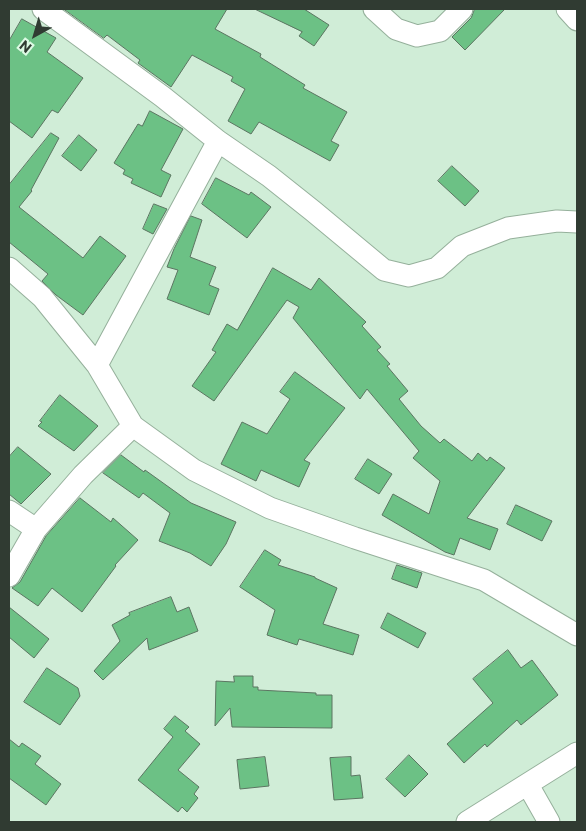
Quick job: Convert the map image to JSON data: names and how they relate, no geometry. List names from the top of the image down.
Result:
{
  "north": "bottom left"
}
